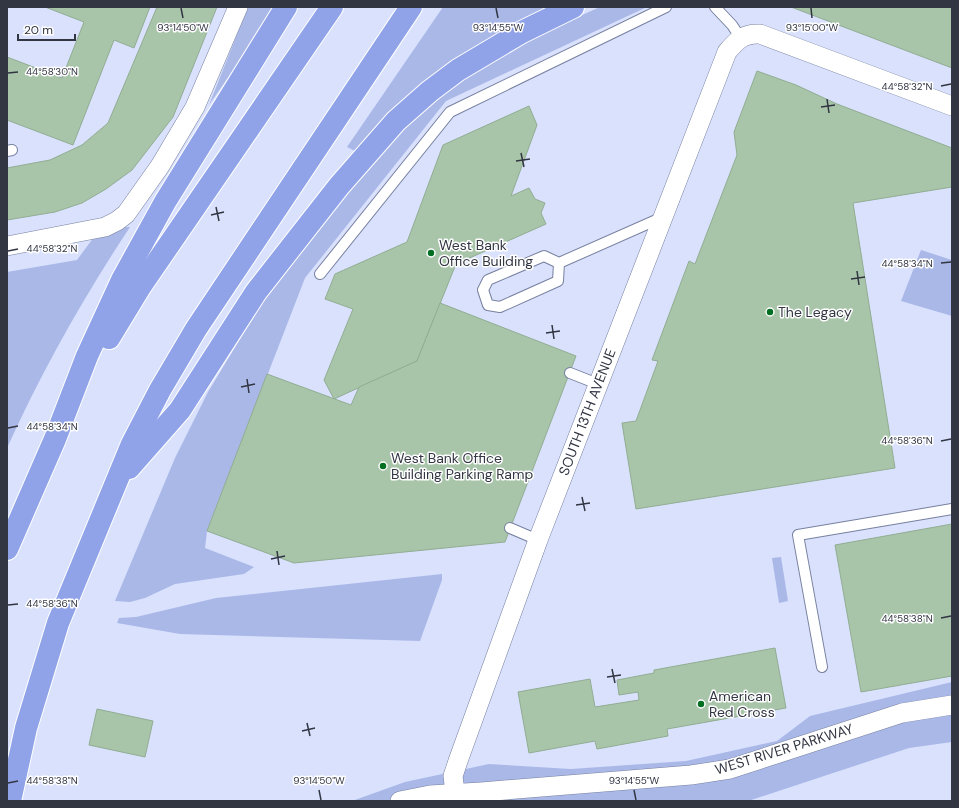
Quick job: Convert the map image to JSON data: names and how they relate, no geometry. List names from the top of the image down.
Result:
{
  "streets": {
    "street": ["SOUTH 13TH AVENUE", "WEST RIVER PARKWAY"]
  },
  "crossings": [
    ["SOUTH 13TH AVENUE", "WEST RIVER PARKWAY"]
  ],
  "places": [
    "West Bank Office Building",
    "The Legacy",
    "West Bank Office Building Parking Ramp",
    "American Red Cross"
  ],
  "scale_bar": "20 m",
  "coordinates": [
    "93°14'50\"W",
    "93°14'55\"W",
    "93°15'00\"W",
    "44°58'30\"N",
    "44°58'32\"N",
    "44°58'34\"N",
    "44°58'36\"N",
    "44°58'38\"N"
  ]
}
